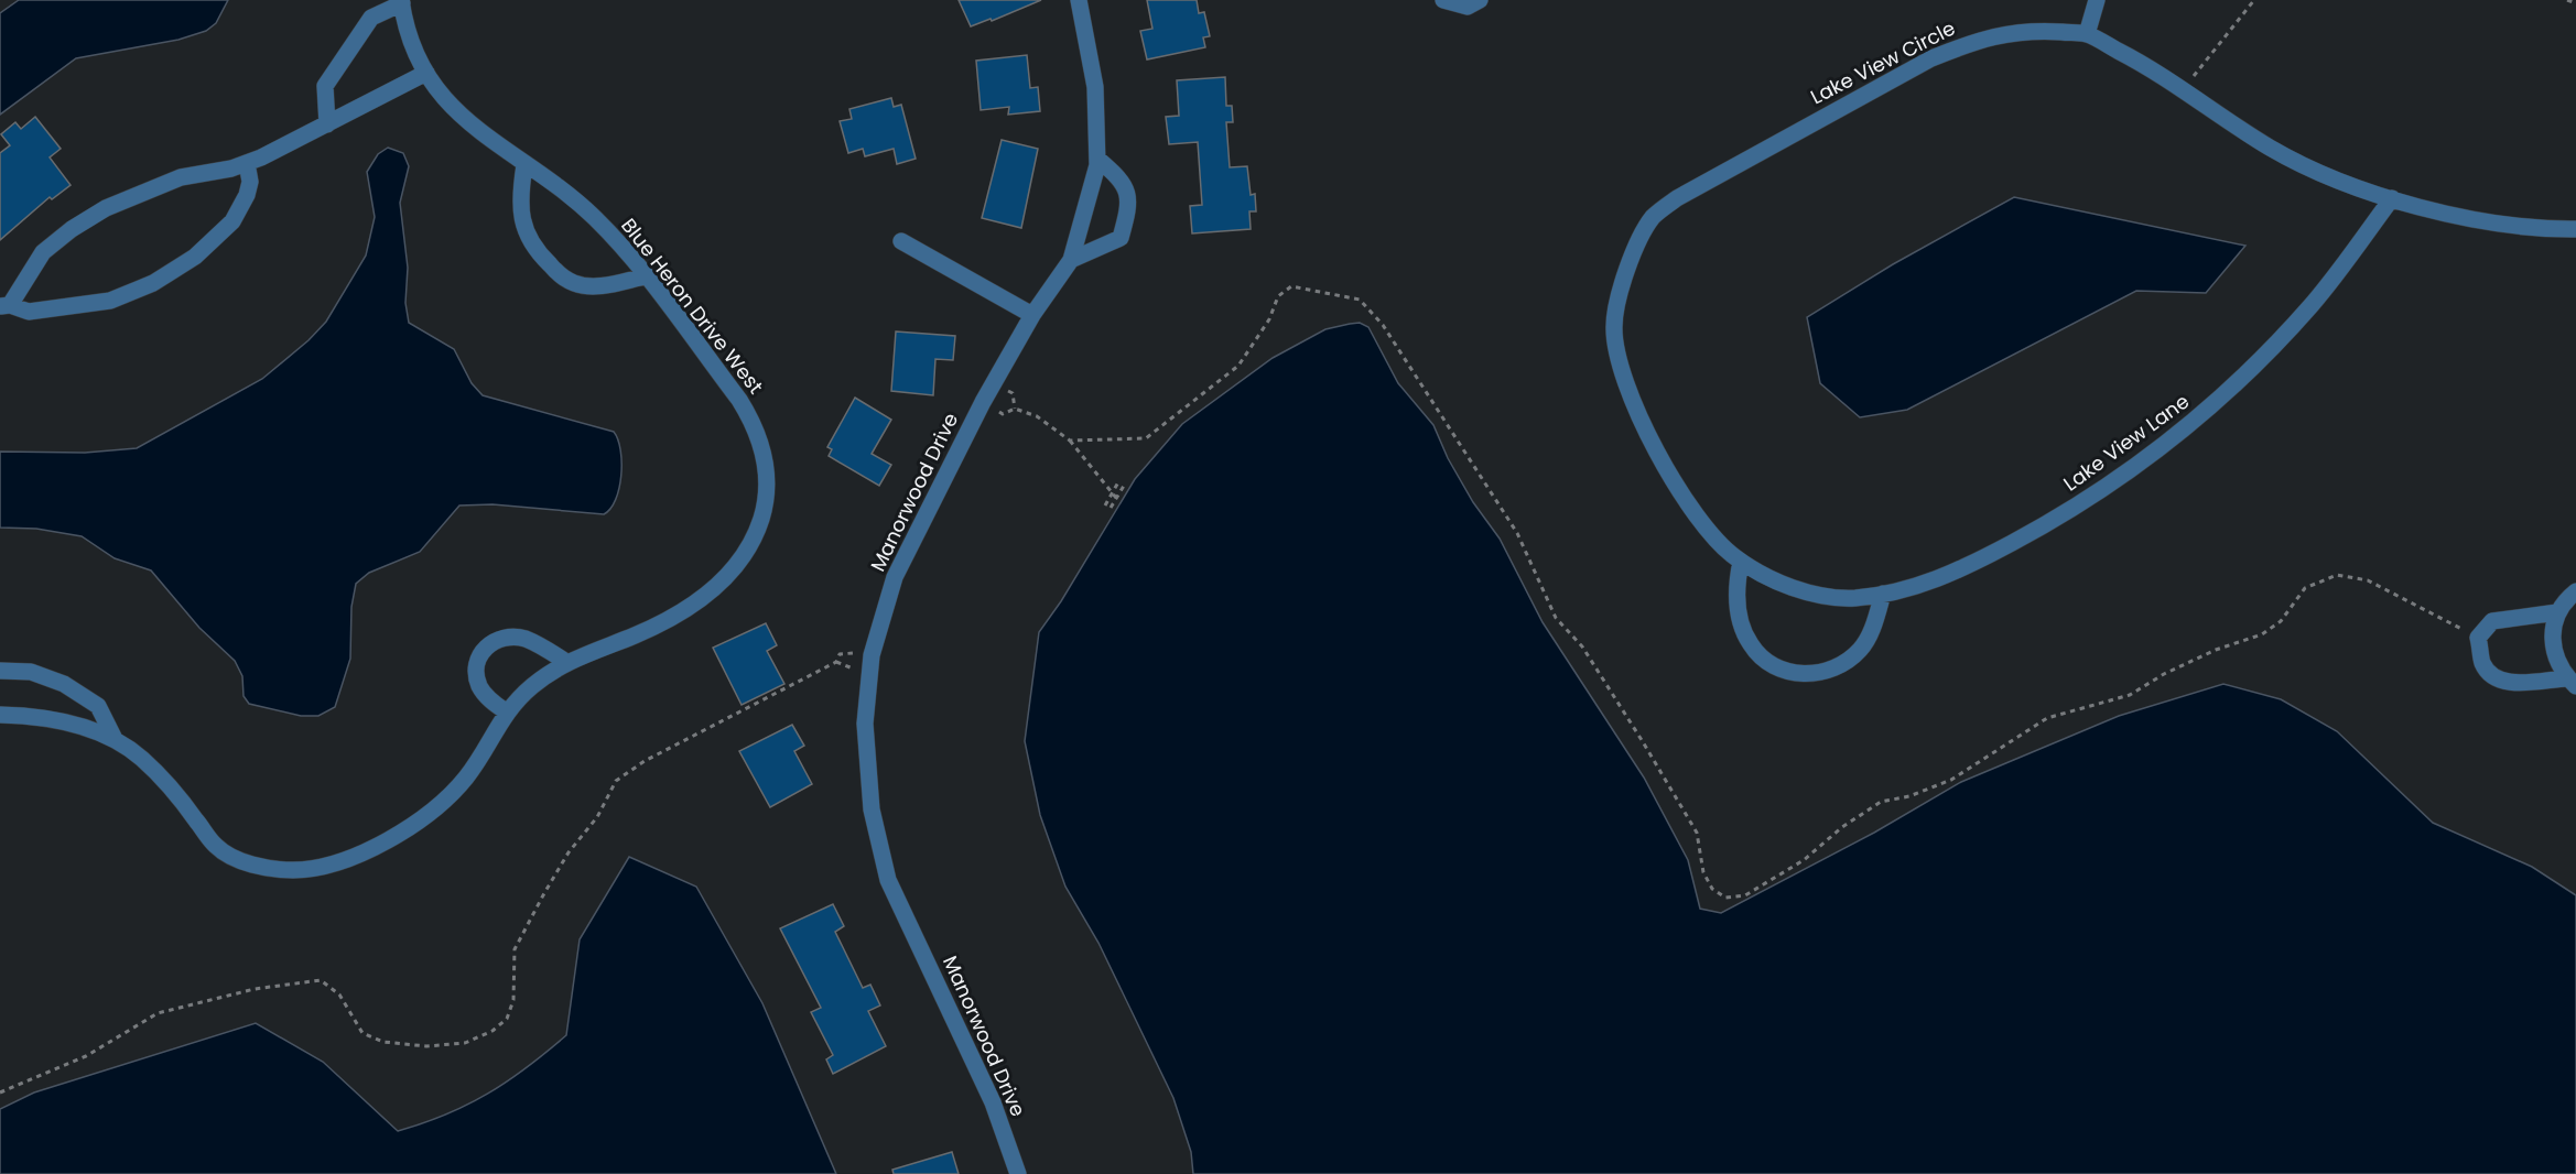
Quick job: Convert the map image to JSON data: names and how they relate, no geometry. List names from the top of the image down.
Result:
{
  "streets": {
    "street": [
      "Lake View Circle",
      "Blue Heron Drive West",
      "Lake View Lane",
      "Manorwood Drive"
    ]
  },
  "crossings": [
    ["Lake View Circle", "Lake View Lane"]
  ]
}
